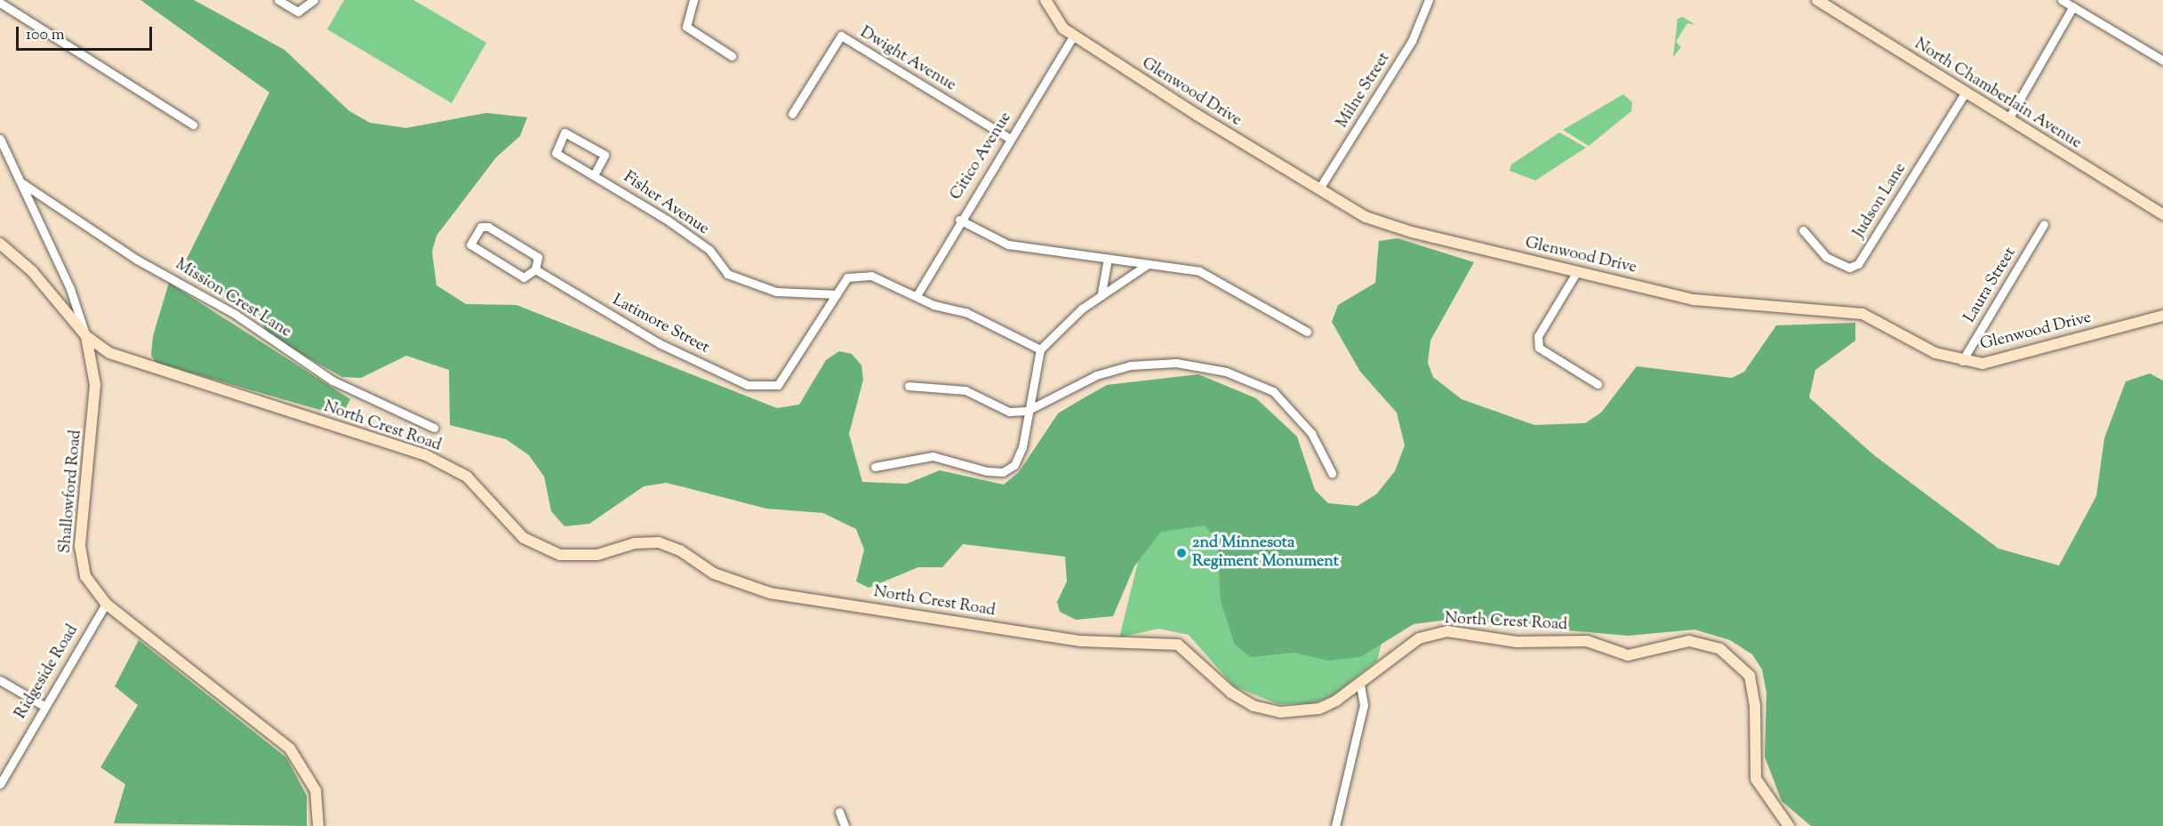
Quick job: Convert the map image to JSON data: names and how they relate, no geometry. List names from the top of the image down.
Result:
{
  "streets": {
    "street": [
      "Dwight Avenue",
      "Milne Street",
      "Glenwood Drive",
      "North Chamberlain Avenue",
      "Citico Avenue",
      "Judson Lane",
      "Fisher Avenue",
      "Laura Street",
      "Mission Crest Lane",
      "Latimore Street",
      "North Crest Road",
      "Shallowford Road",
      "Ridgeside Road"
    ]
  },
  "crossings": [
    ["Dwight Avenue", "Citico Avenue"],
    ["Milne Street", "Glenwood Drive"],
    ["Glenwood Drive", "Citico Avenue"],
    ["Glenwood Drive", "Laura Street"],
    ["North Chamberlain Avenue", "Judson Lane"],
    ["Fisher Avenue", "Latimore Street"],
    ["Mission Crest Lane", "Shallowford Road"],
    ["North Crest Road", "Shallowford Road"],
    ["Shallowford Road", "Ridgeside Road"]
  ],
  "places": ["2nd Minnesota Regiment Monument"],
  "scale_bar": "100 m"
}
